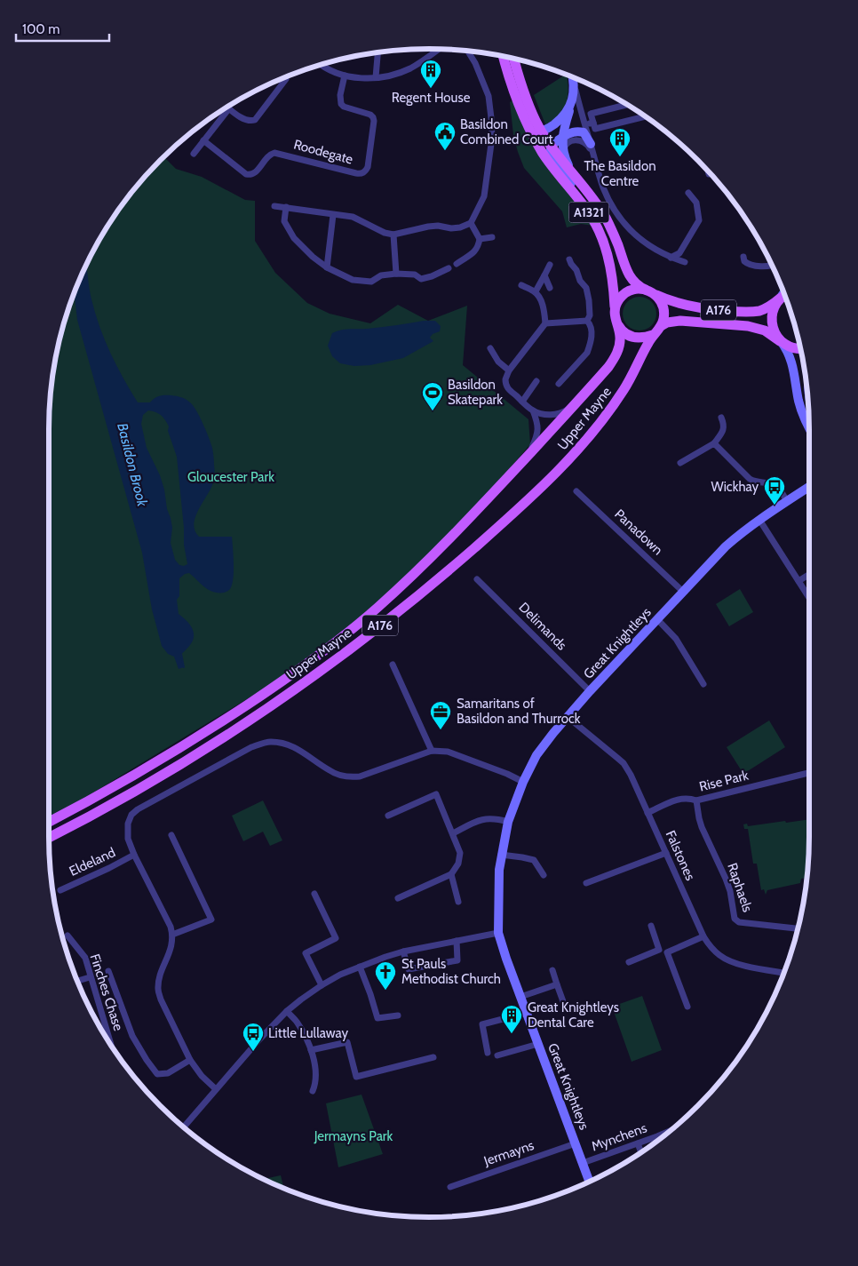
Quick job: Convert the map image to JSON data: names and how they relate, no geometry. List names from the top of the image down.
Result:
{
  "streets": {
    "main road": ["A1321", "A176", "Upper Mayne"],
    "street": [
      "Roodegate",
      "Panadown",
      "Delimands",
      "Great Knightleys",
      "Rise Park",
      "Falstones",
      "Eldeland",
      "Raphaels",
      "Finches Chase",
      "Mynchens",
      "Jermayns"
    ]
  },
  "crossings": [
    ["A1321", "A176"],
    ["A1321", "Upper Mayne"],
    ["A176", "Upper Mayne"],
    ["Panadown", "Great Knightleys"],
    ["Delimands", "Great Knightleys"],
    ["Great Knightleys", "Falstones"],
    ["Great Knightleys", "Mynchens"],
    ["Great Knightleys", "Jermayns"],
    ["Rise Park", "Falstones"],
    ["Rise Park", "Raphaels"]
  ],
  "water": ["Basildon Brook"],
  "parks": ["Gloucester Park", "Jermayns Park"],
  "places": {
    "building": ["Regent House", "The Basildon Centre", "Great Knightleys Dental Care"],
    "public building": ["Basildon Combined Court"],
    "sports": ["Basildon Skatepark"],
    "bus stop": ["Wickhay", "Little Lullaway"],
    "office": ["Samaritans of Basildon and Thurrock"],
    "church": ["St Pauls Methodist Church"]
  },
  "scale_bar": "100 m"
}
